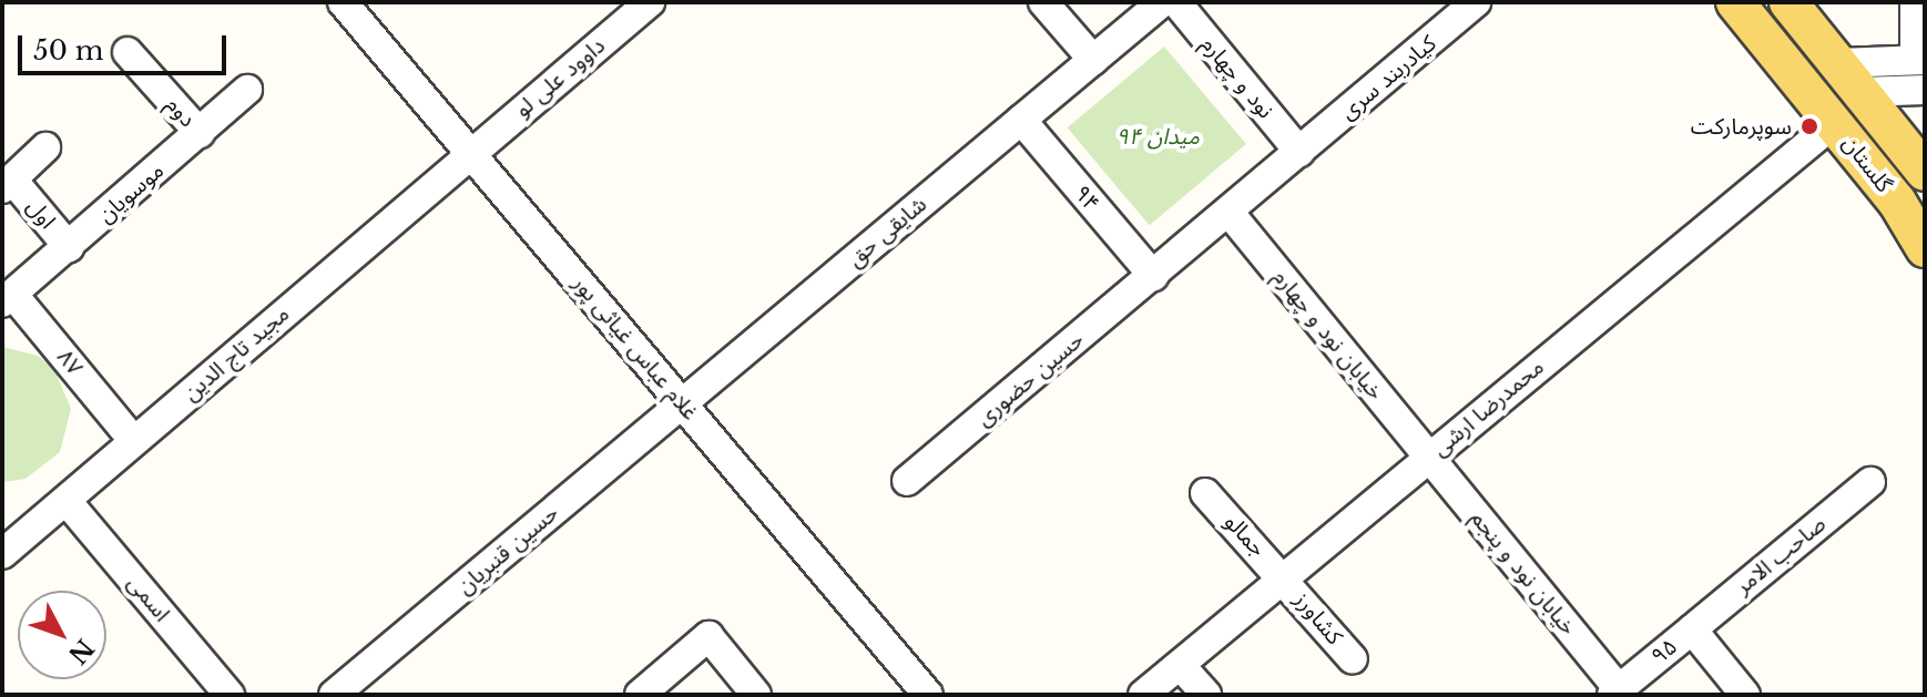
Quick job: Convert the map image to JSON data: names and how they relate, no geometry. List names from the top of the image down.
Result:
{
  "streets": {
    "main road": ["گلستان"],
    "street": [
      "داوود علی لو",
      "نود و چهارم",
      "کیادربند سری",
      "دوم",
      "موسویان",
      "۹۴",
      "اول",
      "شایقی حق",
      "خیابان نود و چهارم",
      "غلام عباس غیاثی ‌پور",
      "مجید تاج الدین",
      "۸۷",
      "حسین حضوری",
      "محمدرضا ارشی",
      "جمالو",
      "حسین قنبریان",
      "صاحب الامر",
      "خیابان نود و پنجم",
      "اسمی",
      "کشاورز",
      "۹۵"
    ]
  },
  "crossings": [
    ["داوود علی لو", "غلام عباس غیاثی ‌پور"],
    ["داوود علی لو", "مجید تاج الدین"],
    ["نود و چهارم", "کیادربند سری"],
    ["کیادربند سری", "خیابان نود و چهارم"],
    ["کیادربند سری", "حسین حضوری"],
    ["دوم", "موسویان"],
    ["گلستان", "محمدرضا ارشی"],
    ["موسویان", "اول"],
    ["موسویان", "۸۷"],
    ["۹۴", "شایقی حق"],
    ["۹۴", "حسین حضوری"],
    ["شایقی حق", "غلام عباس غیاثی ‌پور"],
    ["شایقی حق", "حسین قنبریان"],
    ["خیابان نود و چهارم", "حسین حضوری"],
    ["خیابان نود و چهارم", "محمدرضا ارشی"],
    ["خیابان نود و چهارم", "خیابان نود و پنجم"],
    ["غلام عباس غیاثی ‌پور", "مجید تاج الدین"],
    ["غلام عباس غیاثی ‌پور", "حسین قنبریان"],
    ["مجید تاج الدین", "۸۷"],
    ["مجید تاج الدین", "اسمی"],
    ["محمدرضا ارشی", "جمالو"],
    ["محمدرضا ارشی", "خیابان نود و پنجم"],
    ["محمدرضا ارشی", "کشاورز"],
    ["جمالو", "کشاورز"],
    ["صاحب الامر", "۹۵"],
    ["خیابان نود و پنجم", "۹۵"]
  ],
  "parks": ["میدان ۹۴"],
  "places": ["سوپرمارکت"],
  "scale_bar": "50 m",
  "north": "bottom right"
}
